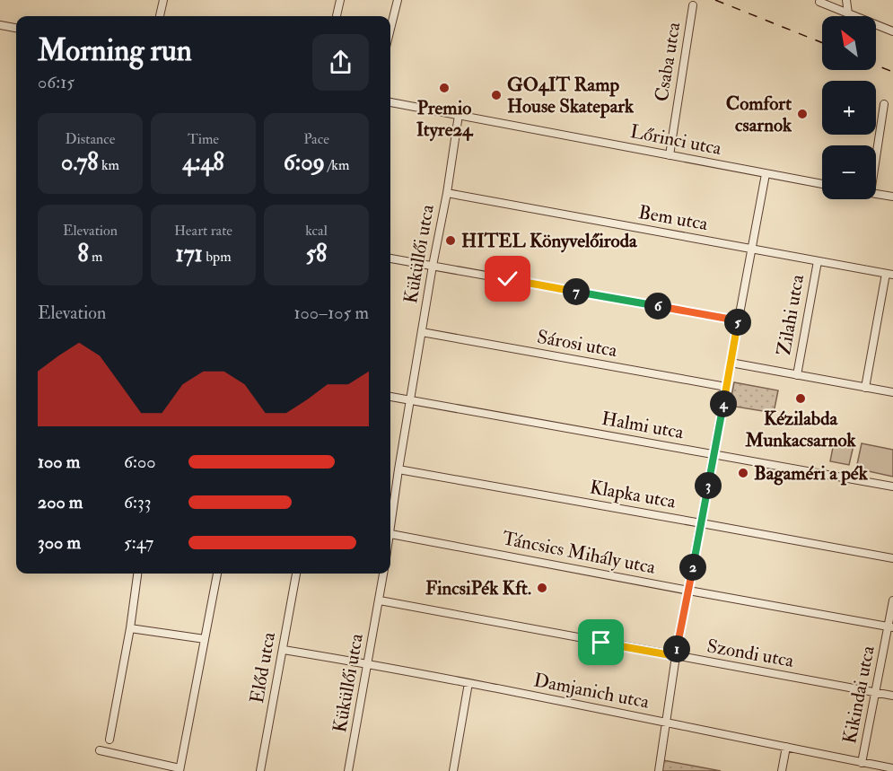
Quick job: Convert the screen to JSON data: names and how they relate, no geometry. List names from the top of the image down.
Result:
{
  "streets": {
    "street": [
      "Csaba utca",
      "Lőrinci utca",
      "Bem utca",
      "Küküllői utca",
      "Zilahi utca",
      "Sárosi utca",
      "Halmi utca",
      "Klapka utca",
      "Táncsics Mihály utca",
      "Szondi utca",
      "Előd utca",
      "Damjanich utca",
      "Kikindai utca"
    ]
  },
  "crossings": [
    ["Csaba utca", "Lőrinci utca"],
    ["Lőrinci utca", "Küküllői utca"],
    ["Bem utca", "Küküllői utca"],
    ["Bem utca", "Zilahi utca"],
    ["Küküllői utca", "Sárosi utca"],
    ["Küküllői utca", "Halmi utca"],
    ["Küküllői utca", "Klapka utca"],
    ["Küküllői utca", "Szondi utca"],
    ["Küküllői utca", "Damjanich utca"],
    ["Táncsics Mihály utca", "Kikindai utca"],
    ["Szondi utca", "Kikindai utca"],
    ["Előd utca", "Damjanich utca"],
    ["Damjanich utca", "Kikindai utca"]
  ],
  "places": [
    "Premio Ityre24",
    "GO4IT Ramp House Skatepark",
    "Comfort csarnok",
    "HITEL Könyvelőiroda",
    "Kézilabda Munkacsarnok",
    "Bagaméri a pék",
    "FincsiPék Kft."
  ],
  "north": "top left",
  "page": {
    "map_buttons": ["+", "−"],
    "heading": ["Morning run", "06:15"],
    "stats": [
      ["Distance", "0.78 km"],
      ["Time", "4:48"],
      ["Pace", "6:09 /km"],
      ["Elevation", "8 m"],
      ["Heart rate", "171 bpm"],
      ["kcal", "58"]
    ],
    "pins": [
      "7",
      "6",
      "5",
      "4",
      "3",
      "2",
      "1"
    ],
    "chart": ["Elevation", "100–105 m"],
    "list": [
      {
        "name": "100 m",
        "note": "6:00"
      },
      {
        "name": "200 m",
        "note": "6:33"
      },
      {
        "name": "300 m",
        "note": "5:47"
      }
    ]
  }
}
